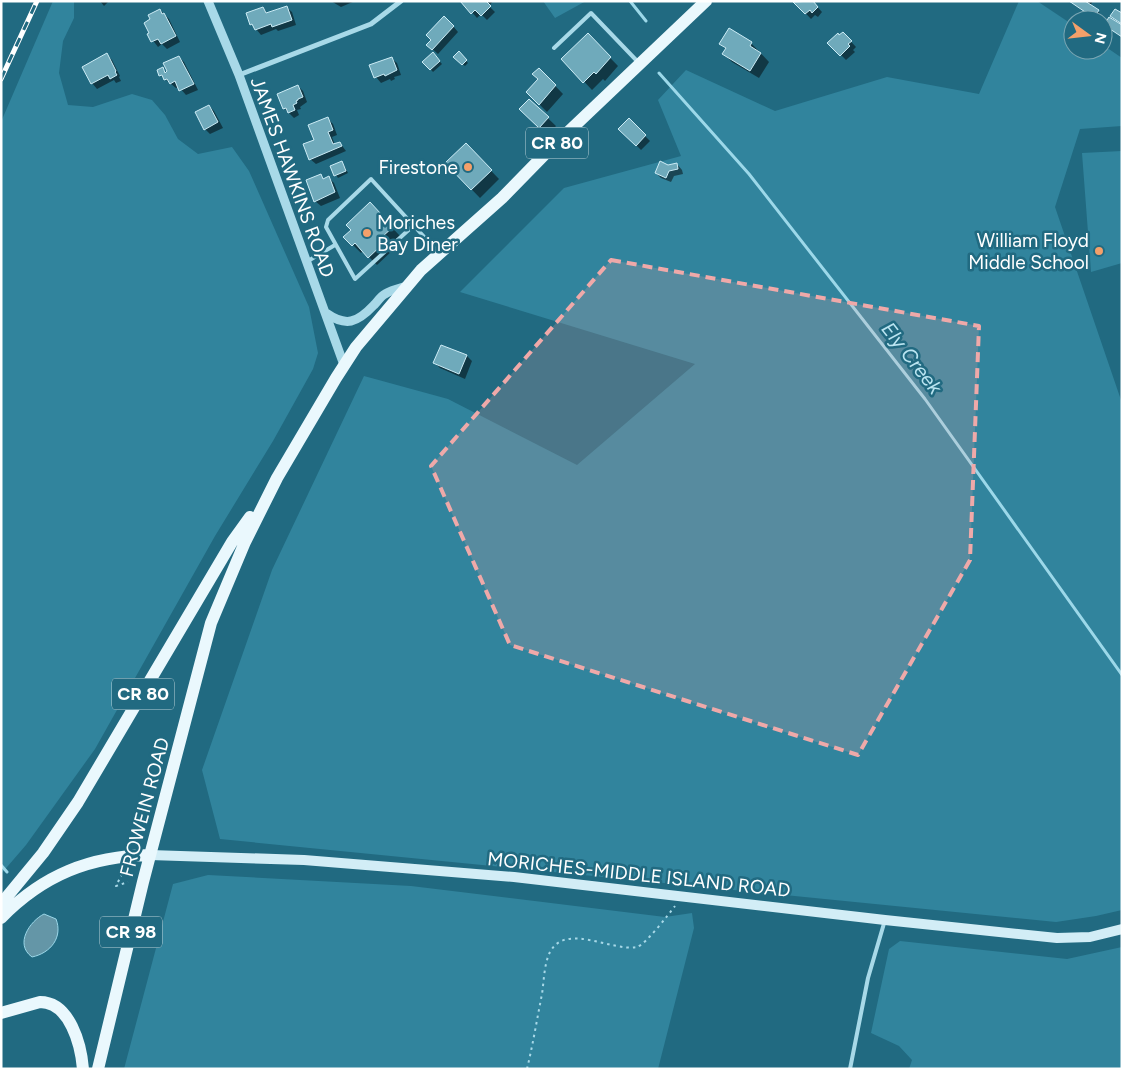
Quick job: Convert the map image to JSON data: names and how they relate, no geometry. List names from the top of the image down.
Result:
{
  "streets": {
    "main road": [
      "CR 80",
      "FROWEIN ROAD",
      "MORICHES-MIDDLE ISLAND ROAD",
      "CR 98"
    ],
    "street": ["JAMES HAWKINS ROAD"]
  },
  "crossings": [
    ["CR 80", "JAMES HAWKINS ROAD"],
    ["CR 80", "FROWEIN ROAD"],
    ["FROWEIN ROAD", "MORICHES-MIDDLE ISLAND ROAD"]
  ],
  "water": ["Ely Creek"],
  "places": ["Firestone", "Moriches Bay Diner", "William Floyd Middle School"],
  "north": "right"
}
